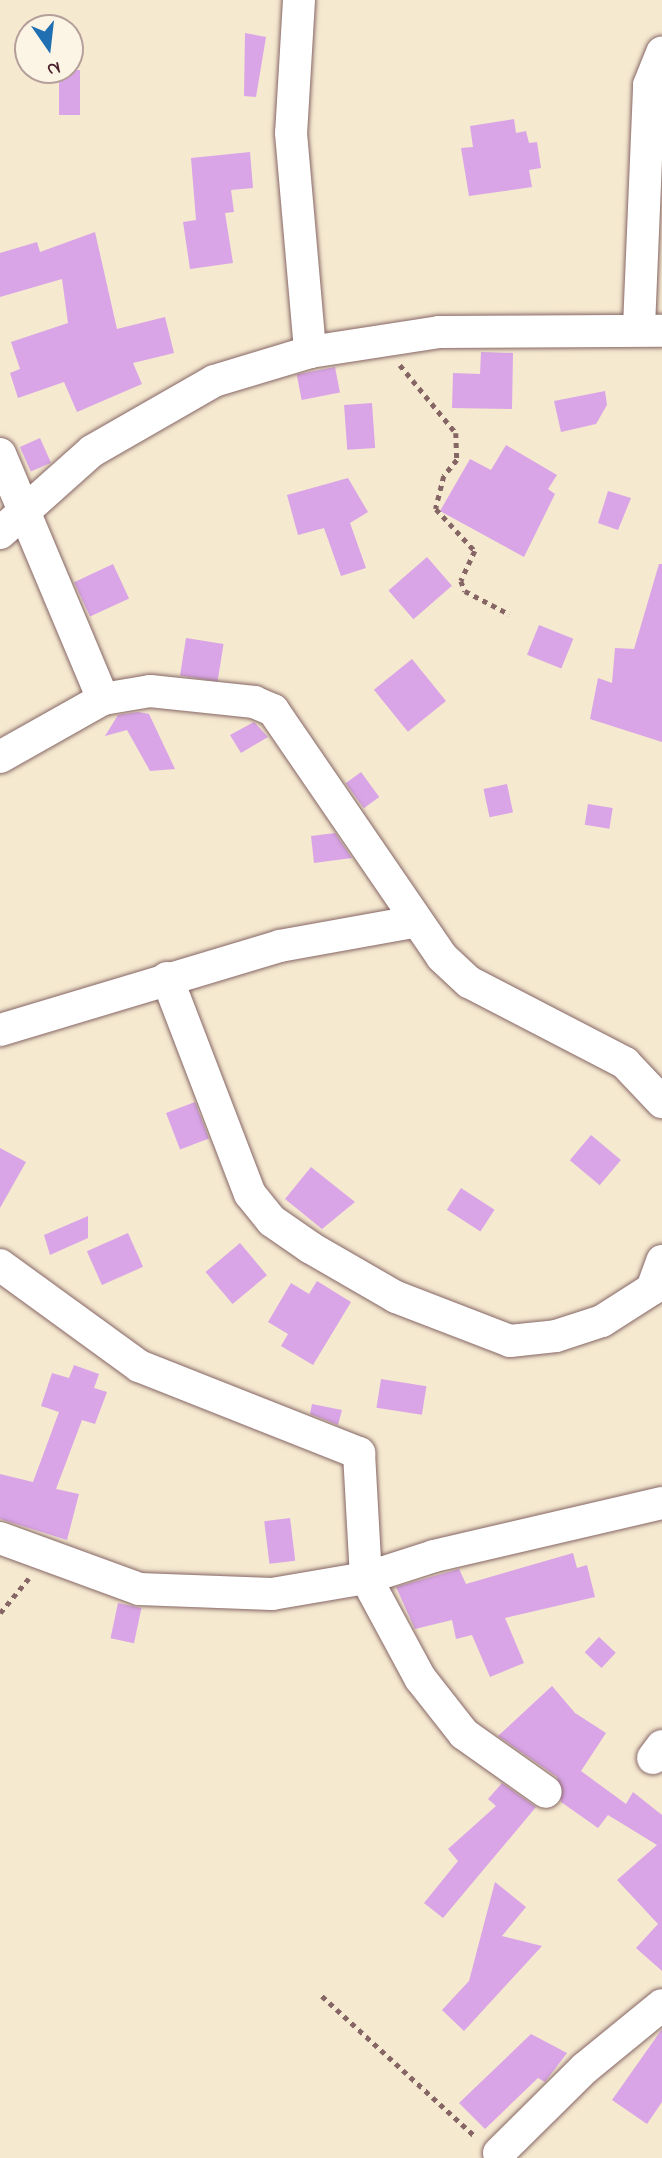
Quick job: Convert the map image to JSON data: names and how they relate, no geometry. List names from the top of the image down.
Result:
{
  "north": "bottom"
}
